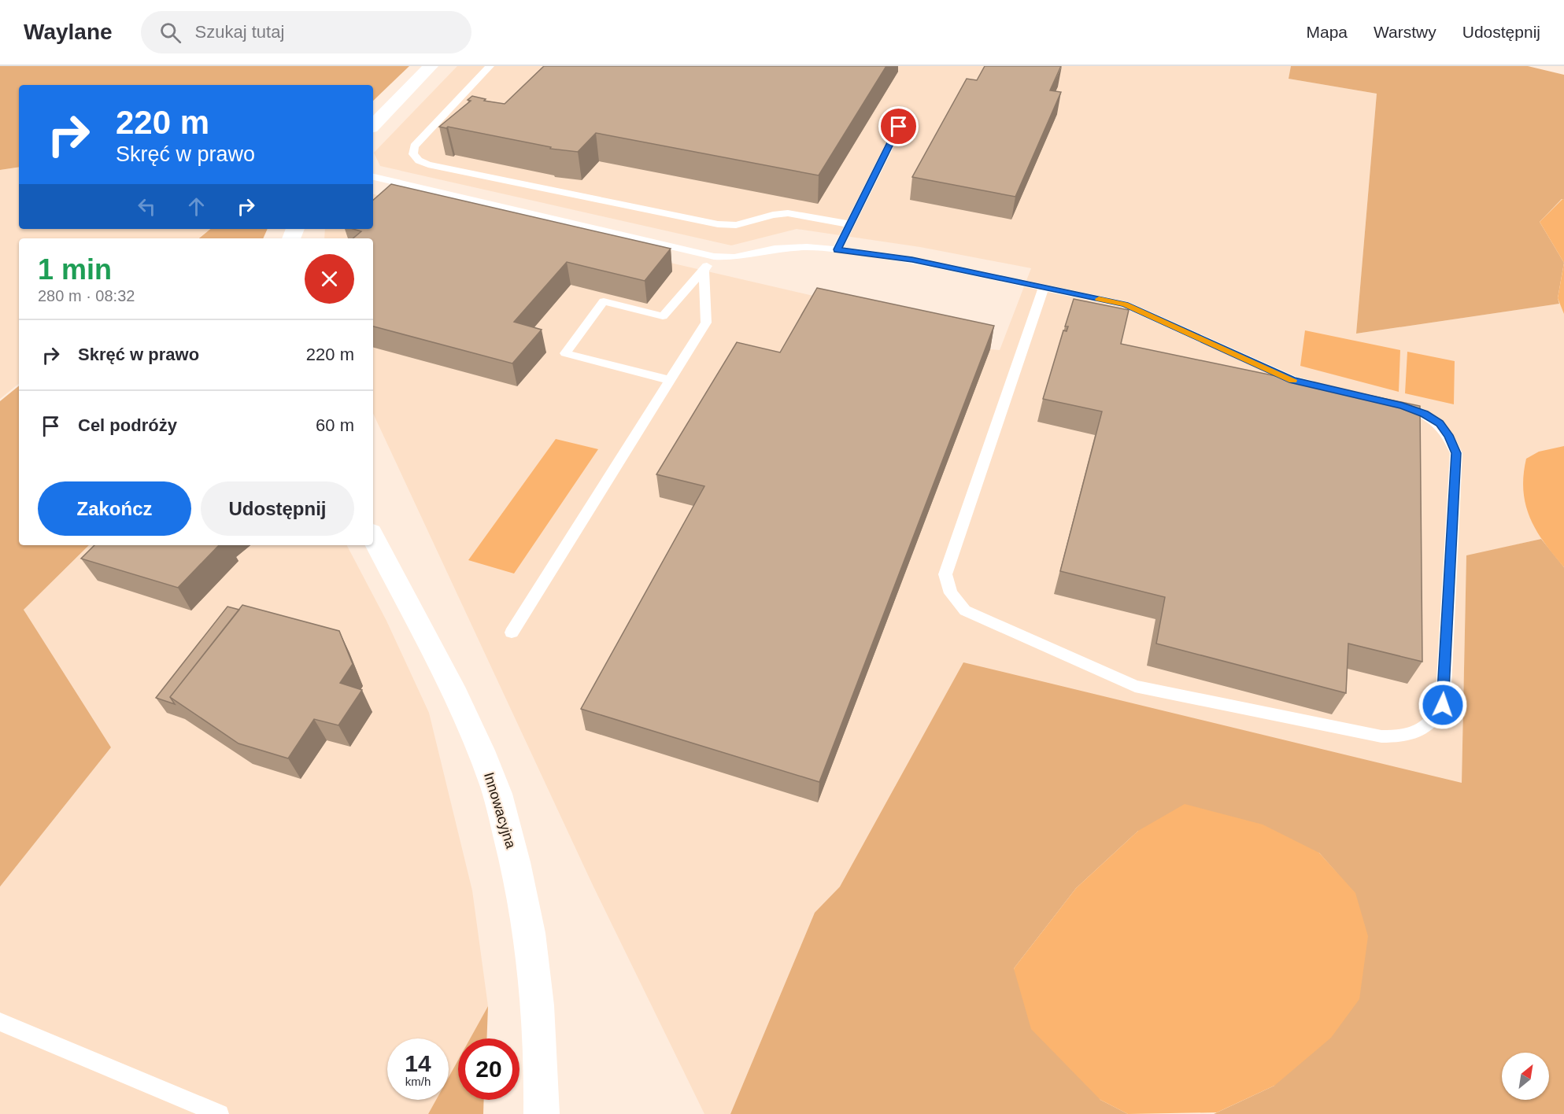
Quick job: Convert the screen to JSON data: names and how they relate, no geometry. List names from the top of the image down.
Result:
{
  "streets": {
    "street": ["Innowacyjna"]
  },
  "north": "top right",
  "page": {
    "header": "Waylane",
    "search": "Szukaj tutaj",
    "nav": ["Mapa", "Warstwy", "Udostępnij"],
    "turn": ["220 m", "Skręć w prawo"],
    "heading": ["1 min", "280 m · 08:32"],
    "list": [
      {
        "name": "Skręć w prawo",
        "value": "220 m"
      },
      {
        "name": "Cel podróży",
        "value": "60 m"
      }
    ],
    "buttons": ["Zakończ", "Udostępnij"],
    "speed": "14 km/h",
    "limit": "20"
  }
}
